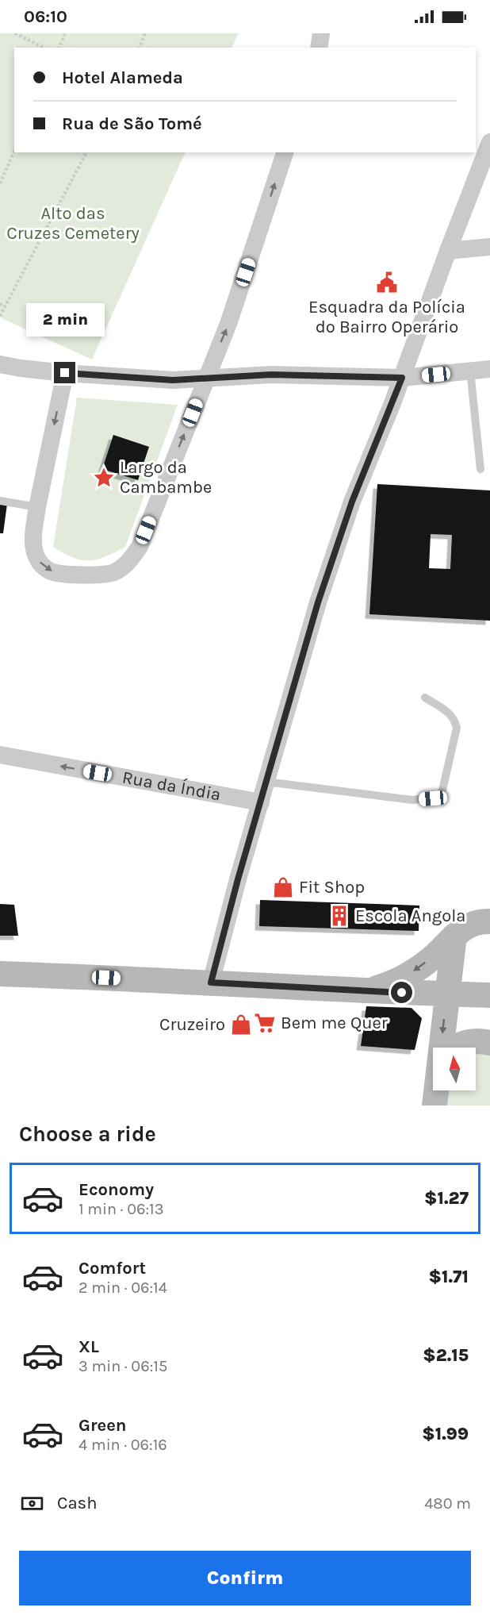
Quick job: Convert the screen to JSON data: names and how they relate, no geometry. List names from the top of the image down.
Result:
{
  "streets": {
    "street": ["Rua da Índia"]
  },
  "one_way": ["Rua da Índia"],
  "parks": ["Alto das Cruzes Cemetery"],
  "places": {
    "public building": ["Esquadra da Polícia do Bairro Operário"],
    "place": ["Largo da Cambambe"],
    "shop": ["Fit Shop", "Cruzeiro"],
    "building": ["Escola Angola"],
    "supermarket": ["Bem me Quer"]
  },
  "north": "top",
  "page": {
    "status": "06:10",
    "banner": ["Hotel Alameda", "Rua de São Tomé"],
    "bubble": "2 min",
    "heading": "Choose a ride",
    "list": [
      {
        "name": "Economy",
        "note": "1 min · 06:13",
        "value": "$1.27"
      },
      {
        "name": "Comfort",
        "note": "2 min · 06:14",
        "value": "$1.71"
      },
      {
        "name": "XL",
        "note": "3 min · 06:15",
        "value": "$2.15"
      },
      {
        "name": "Green",
        "note": "4 min · 06:16",
        "value": "$1.99"
      }
    ],
    "pay": ["Cash", "480 m"],
    "buttons": "Confirm"
  }
}
